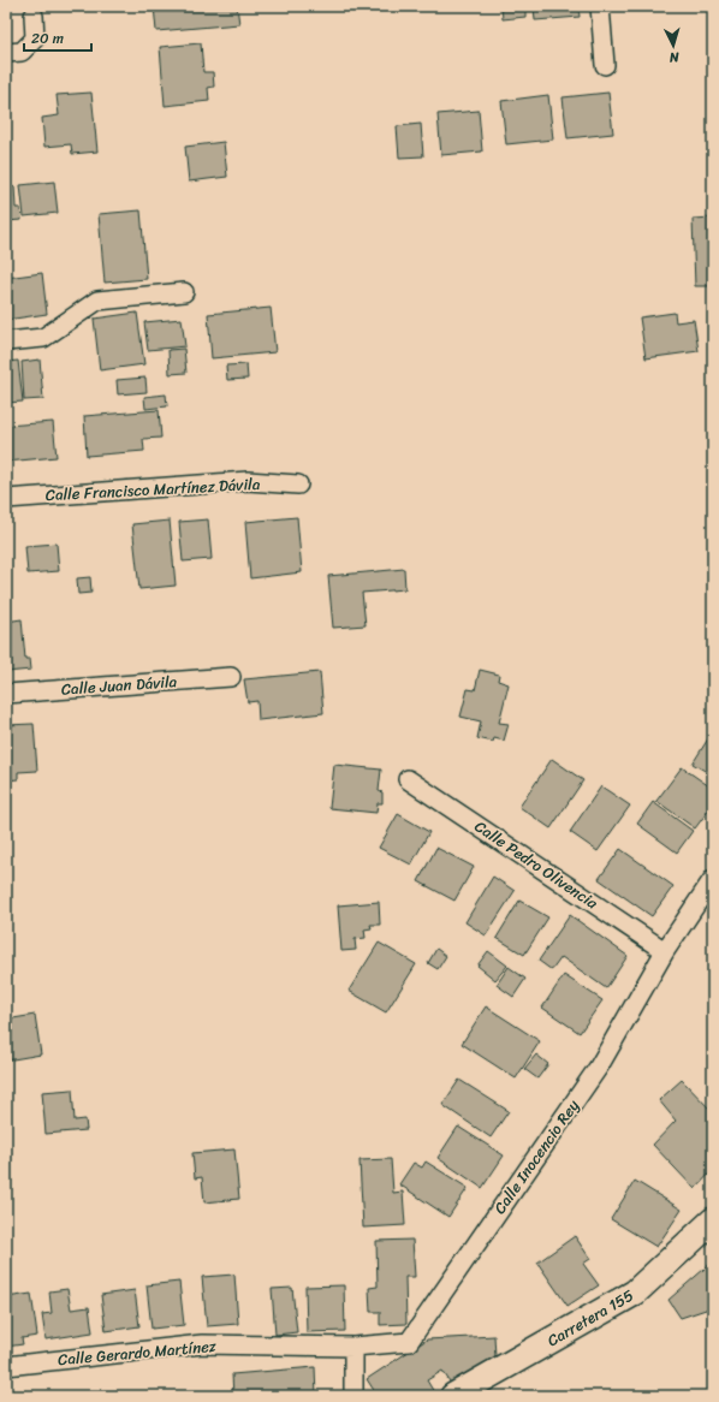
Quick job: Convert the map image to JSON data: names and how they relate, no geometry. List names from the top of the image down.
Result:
{
  "streets": {
    "street": [
      "Calle Francisco Martínez Dávila",
      "Calle Juan Dávila",
      "Calle Pedro Olivencia",
      "Calle Inocencio Rey",
      "Carretera 155",
      "Calle Gerardo Martínez"
    ]
  },
  "crossings": [
    ["Calle Pedro Olivencia", "Calle Inocencio Rey"],
    ["Calle Inocencio Rey", "Calle Gerardo Martínez"]
  ],
  "scale_bar": "20 m",
  "north": "bottom"
}
